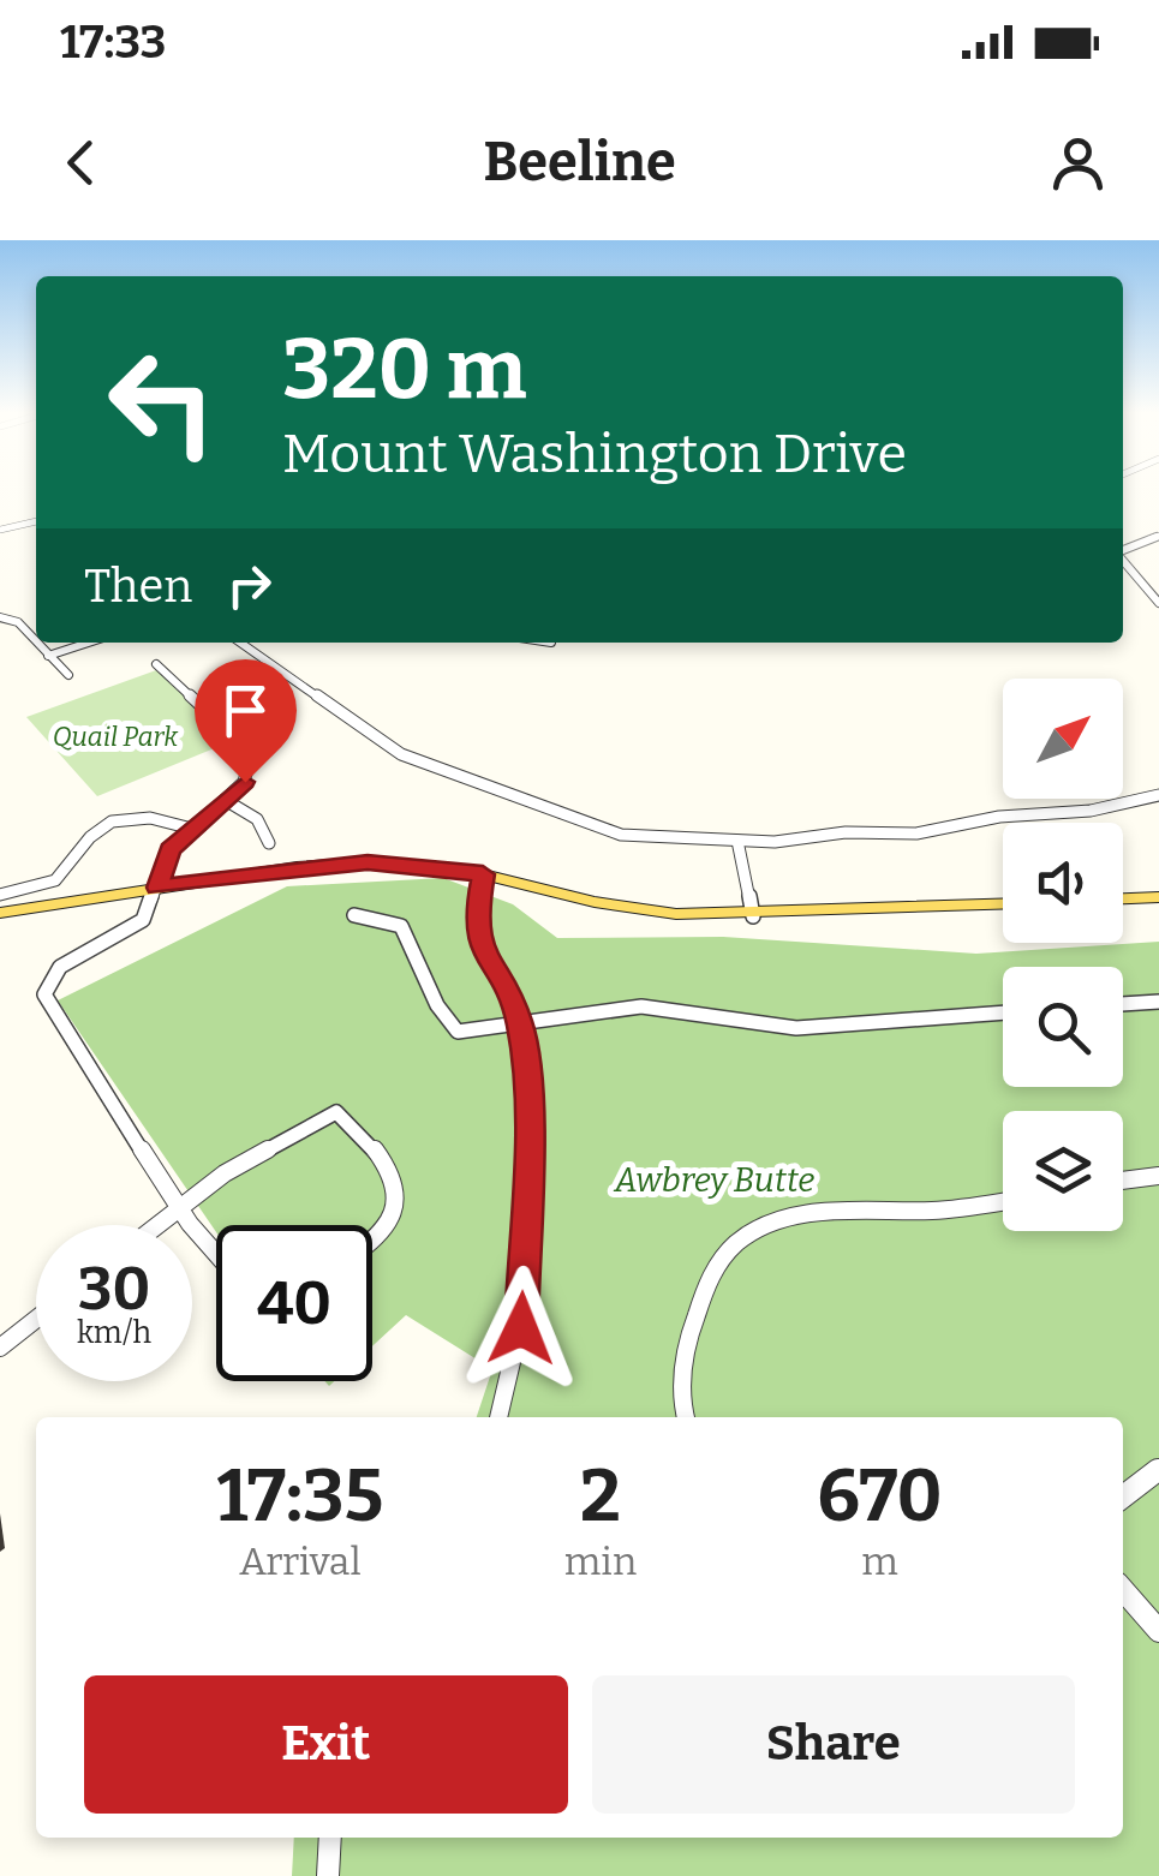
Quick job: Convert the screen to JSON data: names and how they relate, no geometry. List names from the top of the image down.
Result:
{
  "parks": ["Quail Park", "Awbrey Butte"],
  "north": "top right",
  "page": {
    "status": "17:33",
    "header": "Beeline",
    "turn": ["320 m", "Mount Washington Drive"],
    "then": "Then",
    "speed": "30 km/h",
    "limit": "40",
    "eta": [
      "17:35",
      "Arrival",
      "2",
      "min",
      "670",
      "m"
    ],
    "buttons": ["Exit", "Share"]
  }
}
